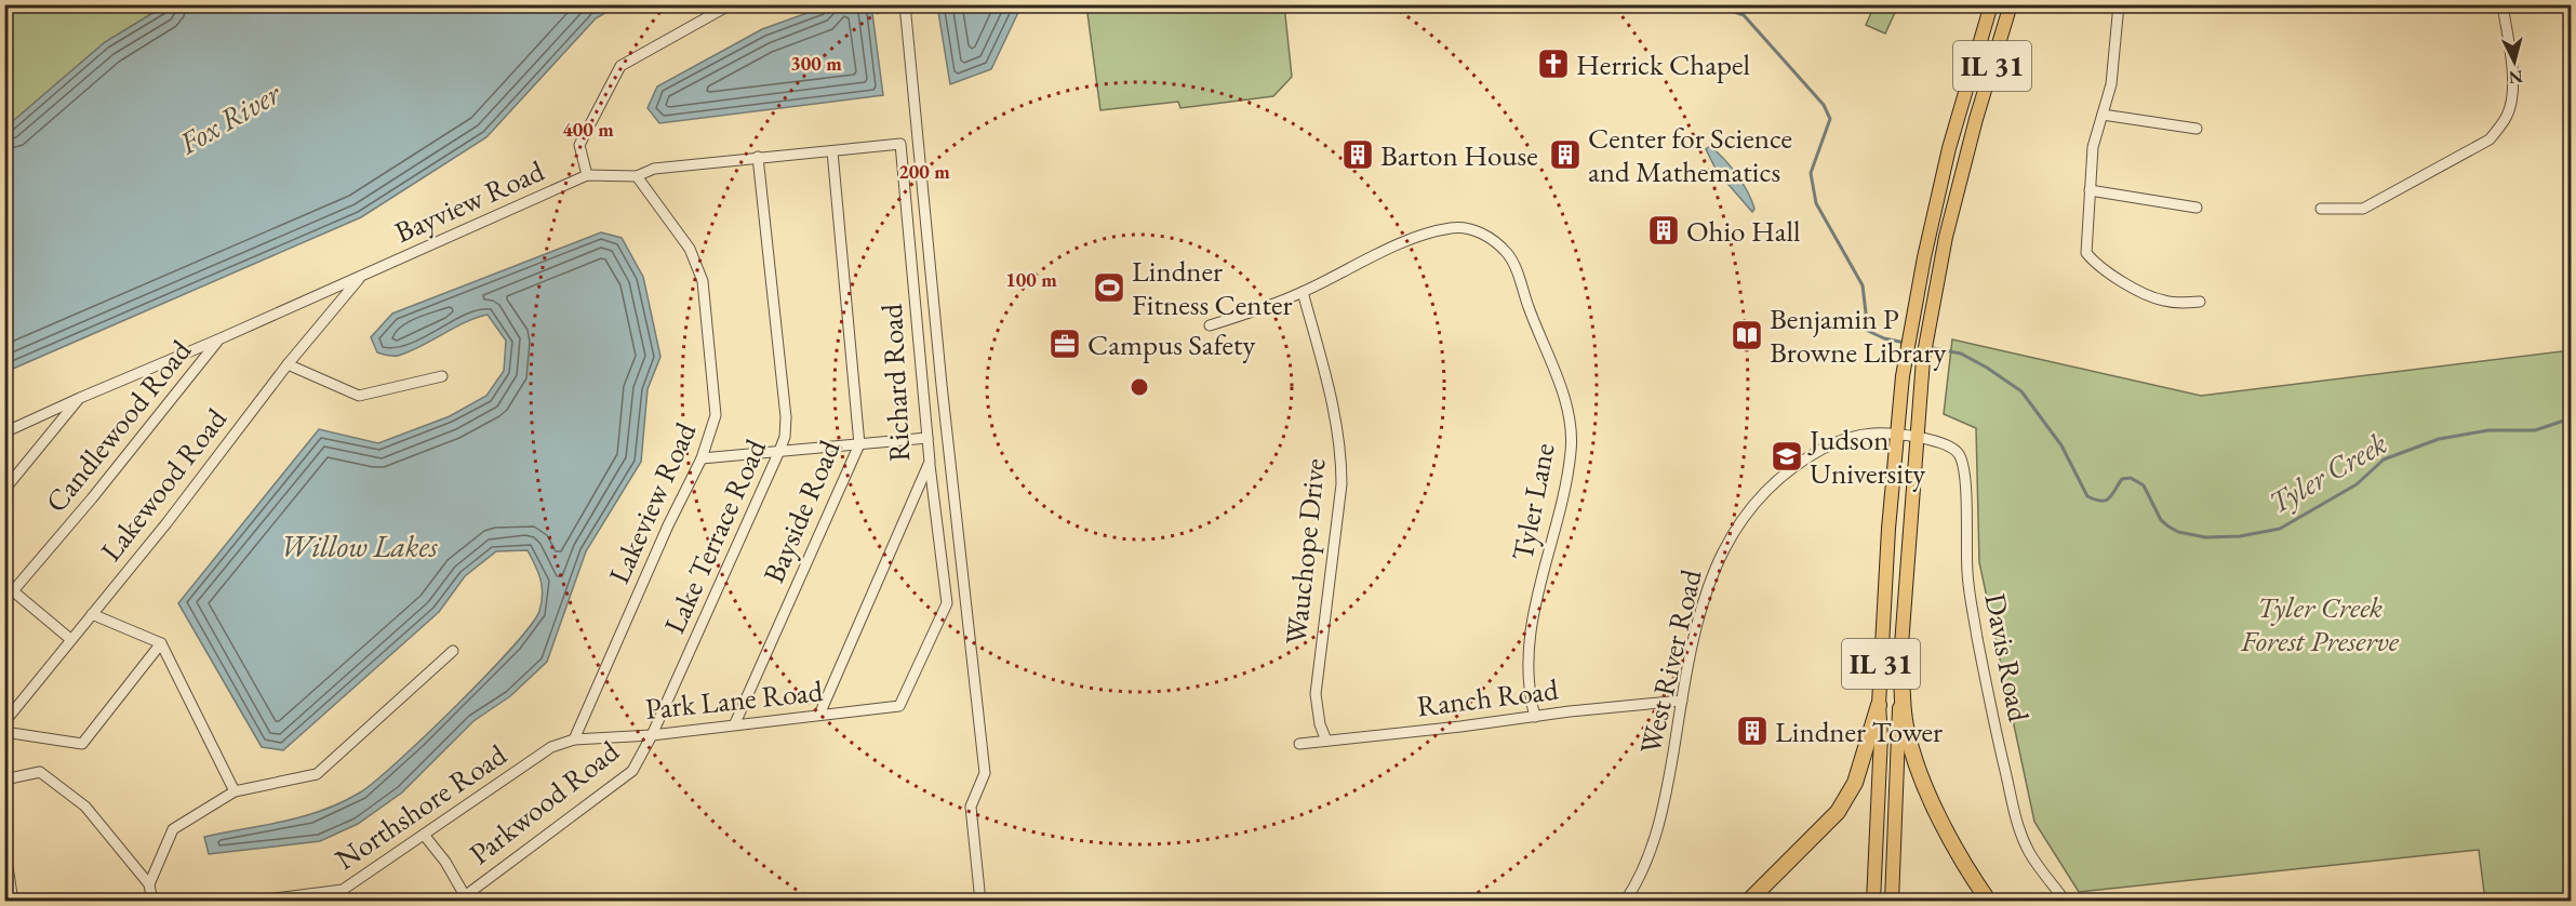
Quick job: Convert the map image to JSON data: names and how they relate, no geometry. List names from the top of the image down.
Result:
{
  "streets": {
    "main road": ["IL 31"],
    "street": [
      "Bayview Road",
      "Richard Road",
      "Candlewood Road",
      "Lakewood Road",
      "Tyler Lane",
      "Lakeview Road",
      "Bayside Road",
      "Lake Terrace Road",
      "Wauchope Drive",
      "Davis Road",
      "West River Road",
      "Ranch Road",
      "Park Lane Road",
      "Parkwood Road",
      "Northshore Road"
    ]
  },
  "crossings": [
    ["IL 31", "Davis Road"],
    ["IL 31", "West River Road"],
    ["Bayview Road", "Richard Road"],
    ["Bayview Road", "Candlewood Road"],
    ["Bayview Road", "Lakewood Road"],
    ["Bayview Road", "Lakeview Road"],
    ["Bayview Road", "Bayside Road"],
    ["Bayview Road", "Lake Terrace Road"],
    ["Richard Road", "Park Lane Road"],
    ["Tyler Lane", "Wauchope Drive"],
    ["Tyler Lane", "Ranch Road"],
    ["Lakeview Road", "Park Lane Road"],
    ["Lakeview Road", "Northshore Road"],
    ["Bayside Road", "Park Lane Road"],
    ["Lake Terrace Road", "Park Lane Road"],
    ["Lake Terrace Road", "Parkwood Road"],
    ["Wauchope Drive", "Ranch Road"],
    ["Davis Road", "West River Road"],
    ["West River Road", "Ranch Road"],
    ["Park Lane Road", "Parkwood Road"],
    ["Park Lane Road", "Northshore Road"]
  ],
  "water": ["Fox River", "Tyler Creek", "Willow Lakes"],
  "parks": ["Tyler Creek Forest Preserve"],
  "places": {
    "church": ["Herrick Chapel"],
    "building": [
      "Barton House",
      "Center for Science and Mathematics",
      "Ohio Hall",
      "Lindner Tower"
    ],
    "sports": ["Lindner Fitness Center"],
    "library": ["Benjamin P Browne Library"],
    "office": ["Campus Safety"],
    "school or university": ["Judson University"]
  },
  "north": "bottom",
  "rings": [
    "300 m",
    "400 m",
    "200 m",
    "100 m"
  ]
}
